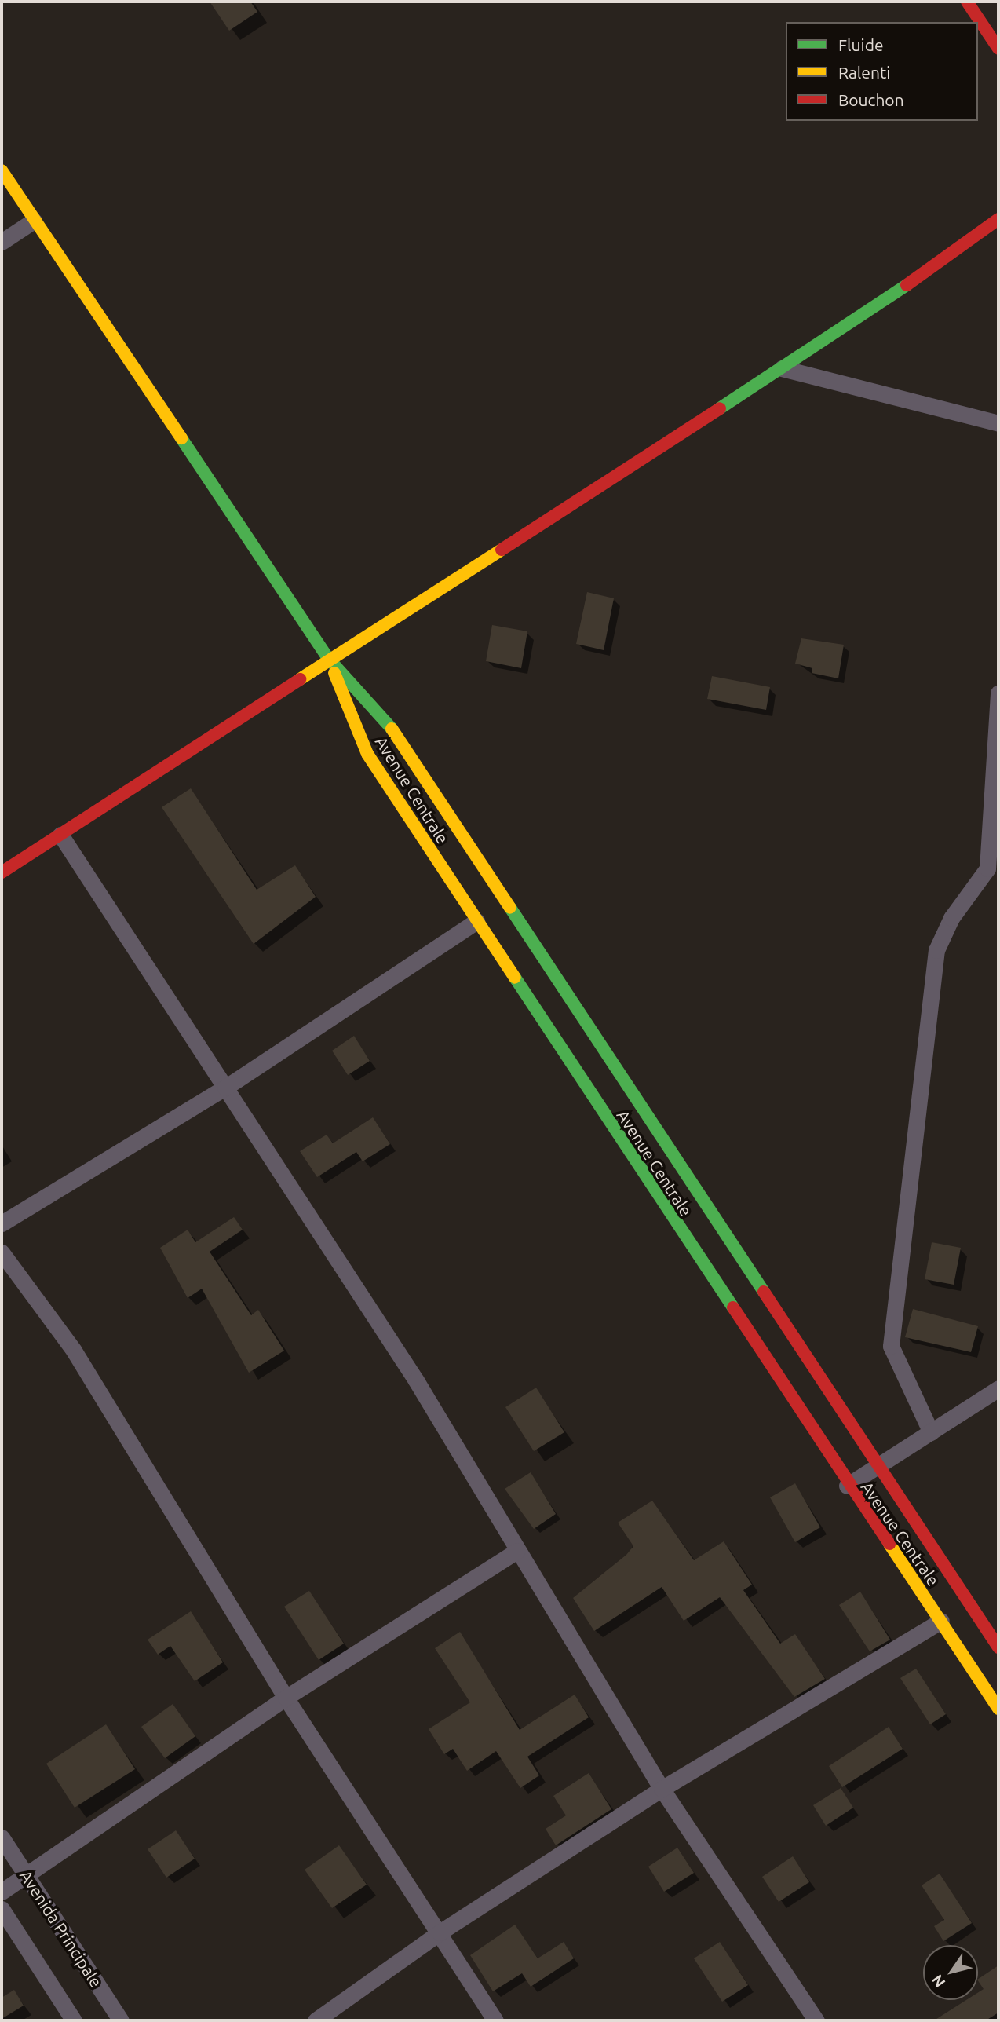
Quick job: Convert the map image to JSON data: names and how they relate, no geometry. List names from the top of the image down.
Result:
{
  "streets": {
    "main road": ["Avenue Centrale"],
    "street": ["Avenida Principale"]
  },
  "legend": ["Fluide", "Ralenti", "Bouchon"],
  "north": "bottom left"
}
